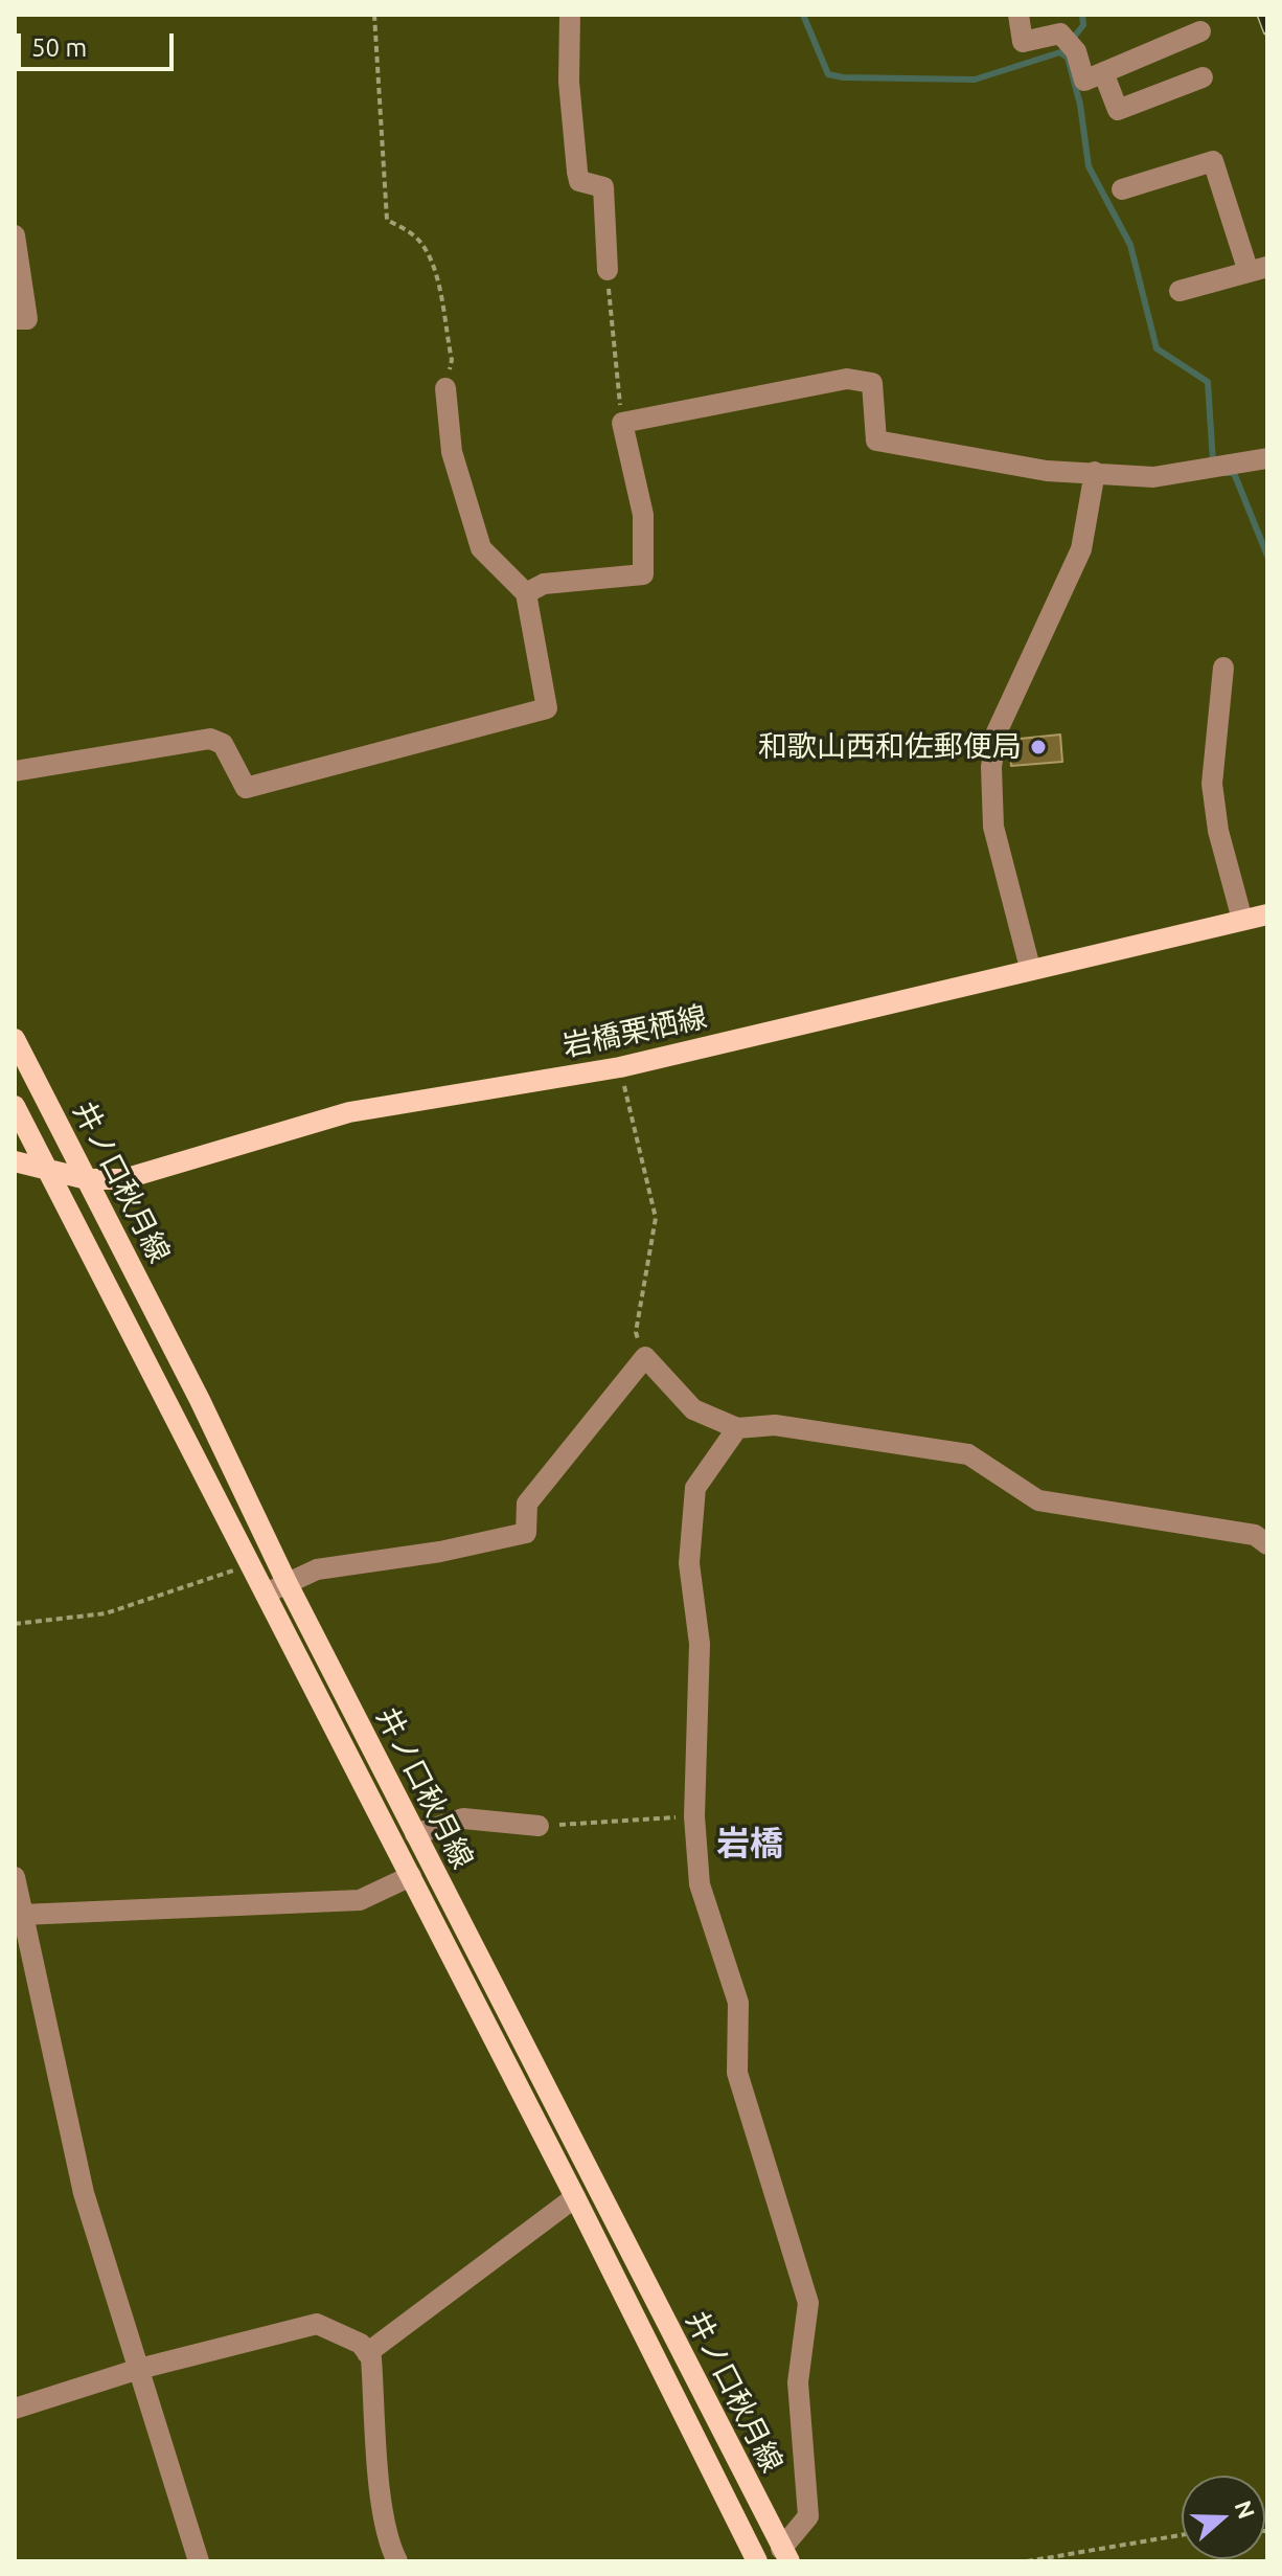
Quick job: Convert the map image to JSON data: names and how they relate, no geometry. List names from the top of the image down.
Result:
{
  "streets": {
    "main road": ["岩橋栗栖線", "井ノ口秋月線"]
  },
  "crossings": [
    ["岩橋栗栖線", "井ノ口秋月線"]
  ],
  "districts": ["岩橋"],
  "places": ["和歌山西和佐郵便局"],
  "scale_bar": "50 m",
  "north": "right"
}
